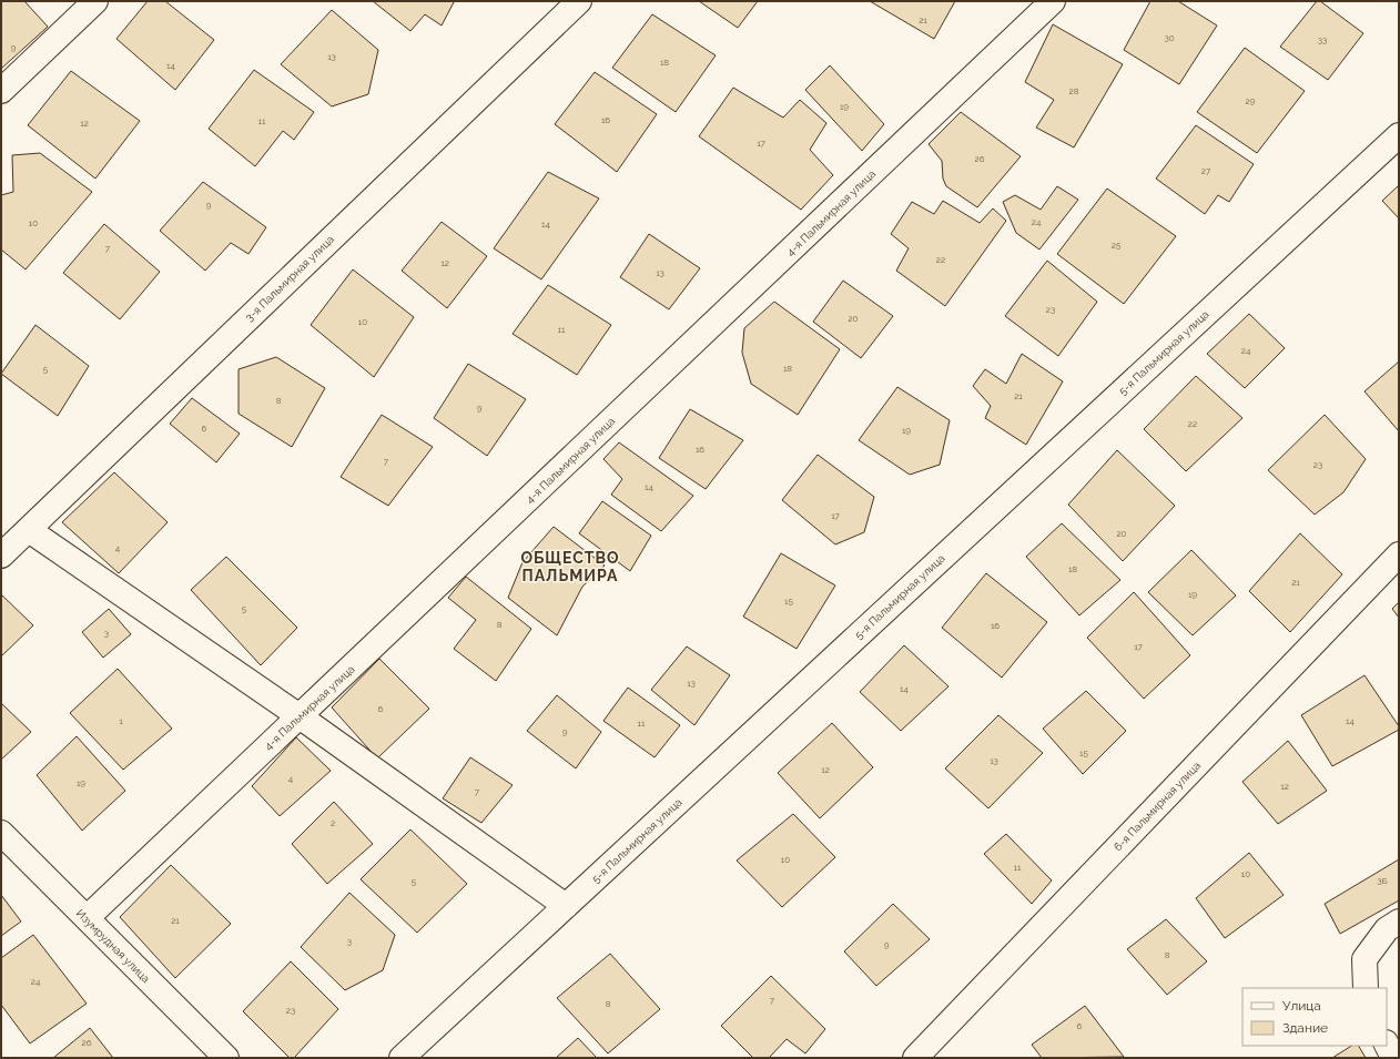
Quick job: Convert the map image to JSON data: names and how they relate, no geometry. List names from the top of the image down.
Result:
{
  "streets": {
    "street": [
      "4-я Пальмирная улица",
      "3-я Пальмирная улица",
      "5-я Пальмирная улица",
      "6-я Пальмирная улица",
      "Изумрудная улица"
    ]
  },
  "crossings": [
    ["4-я Пальмирная улица", "Изумрудная улица"]
  ],
  "districts": ["ОБЩЕСТВО ПАЛЬМИРА"],
  "house_numbers": [
    "21",
    "30",
    "33",
    "9",
    "13",
    "18",
    "14",
    "28",
    "29",
    "19",
    "16",
    "11",
    "12",
    "17",
    "26",
    "27",
    "9",
    "24",
    "10",
    "14",
    "25",
    "7",
    "22",
    "12",
    "13",
    "23",
    "20",
    "10",
    "11",
    "24",
    "18",
    "5",
    "21",
    "8",
    "9",
    "22",
    "6",
    "19",
    "16",
    "7",
    "23",
    "14",
    "17",
    "20",
    "4",
    "18",
    "21",
    "19",
    "15",
    "5",
    "8",
    "16",
    "3",
    "17",
    "13",
    "14",
    "6",
    "1",
    "14",
    "11",
    "9",
    "15",
    "13",
    "12",
    "4",
    "19",
    "12",
    "7",
    "2",
    "10",
    "11",
    "10",
    "3Б",
    "5",
    "21",
    "3",
    "9",
    "8",
    "24",
    "7",
    "8",
    "23",
    "6",
    "26"
  ],
  "legend": ["Улица", "Здание"]
}
